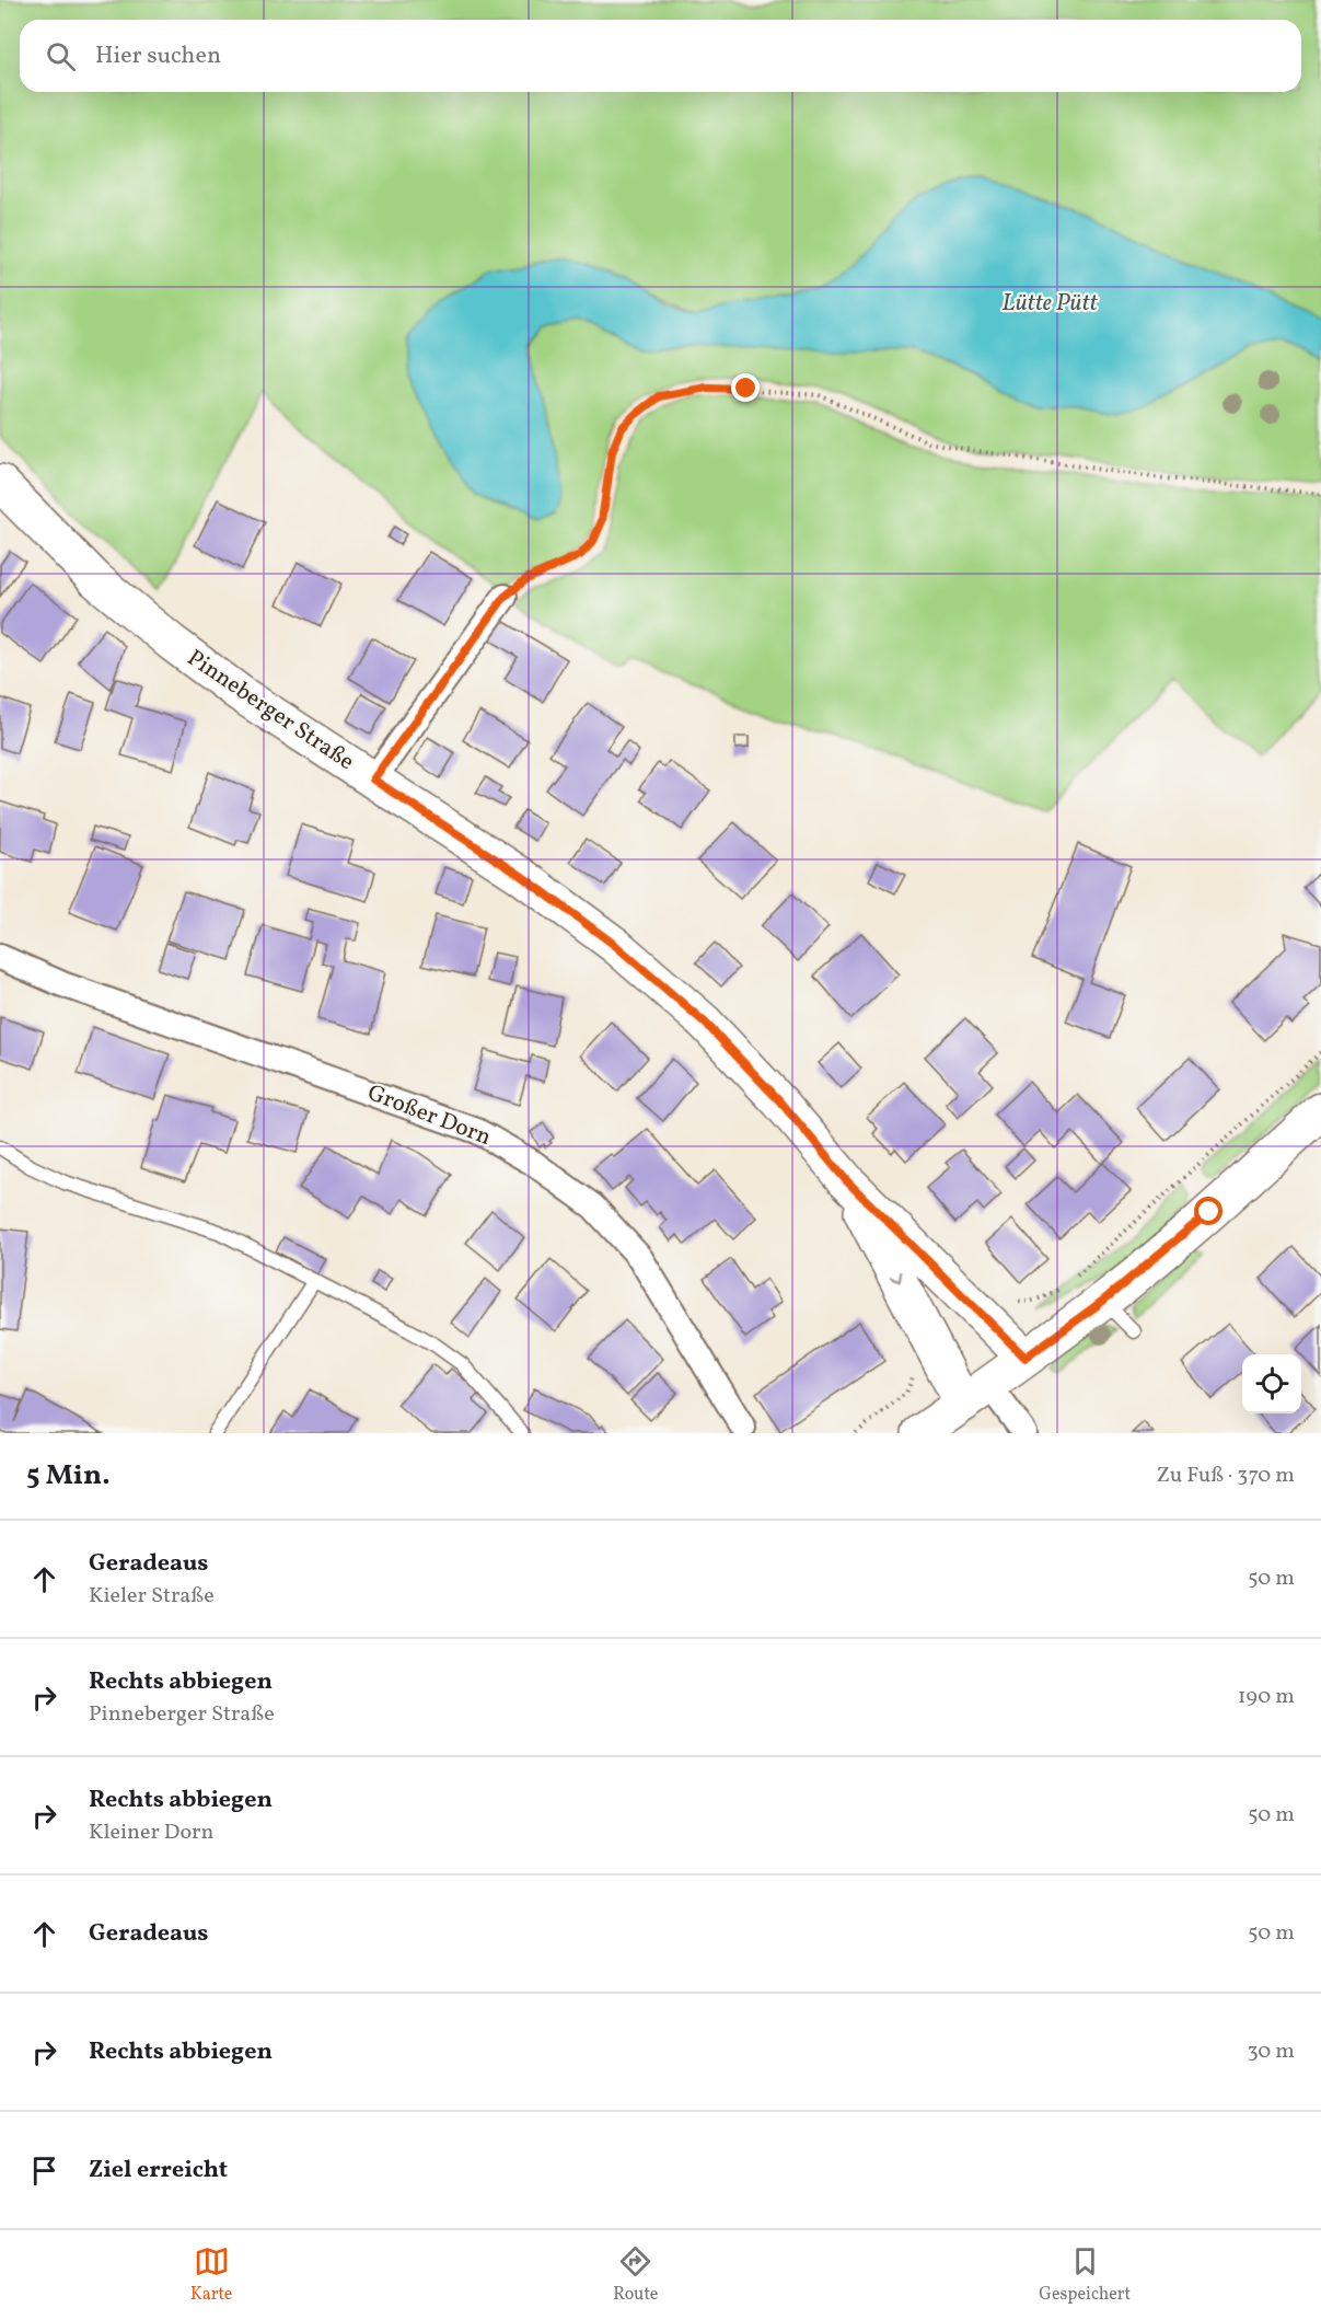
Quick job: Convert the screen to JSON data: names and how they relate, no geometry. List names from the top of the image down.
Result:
{
  "streets": {
    "main road": ["Pinneberger Straße"],
    "street": ["Großer Dorn"]
  },
  "water": ["Lütte Pütt"],
  "page": {
    "search": "Hier suchen",
    "heading": ["5 Min.", "Zu Fuß · 370 m"],
    "list": [
      ["Geradeaus", "Kieler Straße", "50 m"],
      ["Rechts abbiegen", "Pinneberger Straße", "190 m"],
      ["Rechts abbiegen", "Kleiner Dorn", "50 m"],
      ["Geradeaus", "50 m"],
      ["Rechts abbiegen", "30 m"],
      "Ziel erreicht"
    ],
    "nav": ["Karte", "Route", "Gespeichert"]
  }
}
